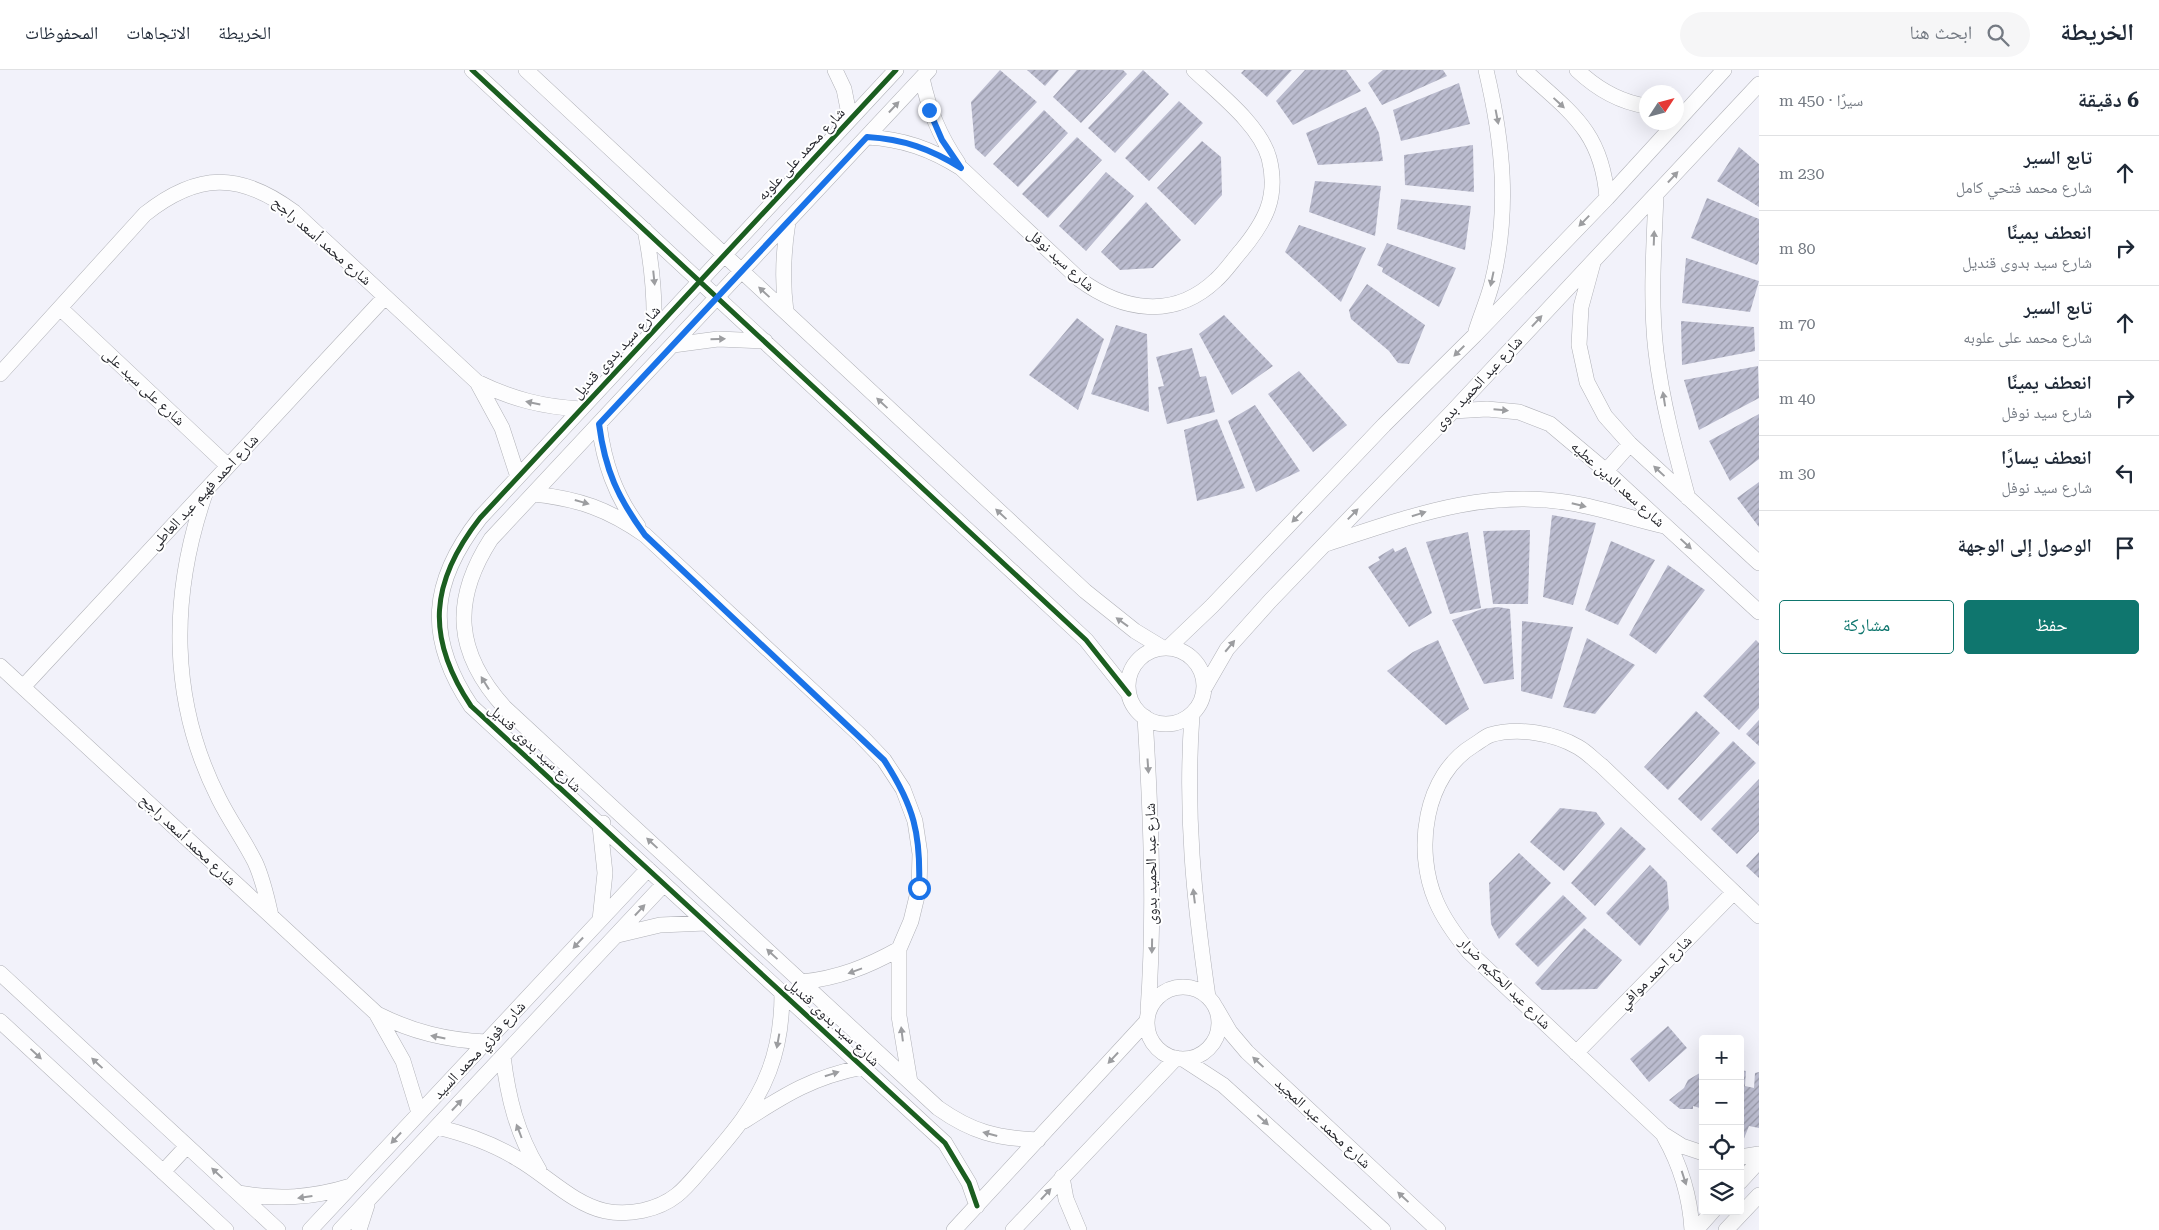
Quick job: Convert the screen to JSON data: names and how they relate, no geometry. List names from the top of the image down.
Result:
{
  "streets": {
    "street": [
      "شارع محمد على علوبه",
      "شارع محمد أسعد راجح",
      "شارع سيد نوفل",
      "شارع سيد بدوى قنديل",
      "شارع عبد الحميد بدوى",
      "شارع على سيد على",
      "شارع سعد الدين عطيه",
      "شارع احمد فهيم عبد العاطى",
      "شارع احمد موافي",
      "شارع عبد الحكيم ضرار",
      "شارع فوزي محمد السيد",
      "شارع محمد عبد المجيد"
    ]
  },
  "crossings": [
    ["شارع محمد على علوبه", "شارع سيد بدوى قنديل"],
    ["شارع محمد أسعد راجح", "شارع سيد بدوى قنديل"],
    ["شارع محمد أسعد راجح", "شارع على سيد على"],
    ["شارع محمد أسعد راجح", "شارع احمد فهيم عبد العاطى"],
    ["شارع محمد أسعد راجح", "شارع فوزي محمد السيد"],
    ["شارع سيد بدوى قنديل", "شارع فوزي محمد السيد"],
    ["شارع عبد الحميد بدوى", "شارع سعد الدين عطيه"],
    ["شارع عبد الحميد بدوى", "شارع محمد عبد المجيد"],
    ["شارع على سيد على", "شارع احمد فهيم عبد العاطى"],
    ["شارع احمد موافي", "شارع عبد الحكيم ضرار"]
  ],
  "north": "top right",
  "page": {
    "header": "الخريطة",
    "search": "ابحث هنا",
    "nav": ["الخريطة", "الاتجاهات", "المحفوظات"],
    "heading": ["6 دقيقة", "سيرًا · 450 m"],
    "list": [
      ["تابع السير", "شارع محمد فتحي كامل", "230 m"],
      ["انعطف يمينًا", "شارع سيد بدوى قنديل", "80 m"],
      ["تابع السير", "شارع محمد على علوبه", "70 m"],
      ["انعطف يمينًا", "شارع سيد نوفل", "40 m"],
      ["انعطف يسارًا", "شارع سيد نوفل", "30 m"],
      "الوصول إلى الوجهة"
    ],
    "buttons": ["حفظ", "مشاركة"],
    "map_buttons": ["+", "−"]
  }
}
